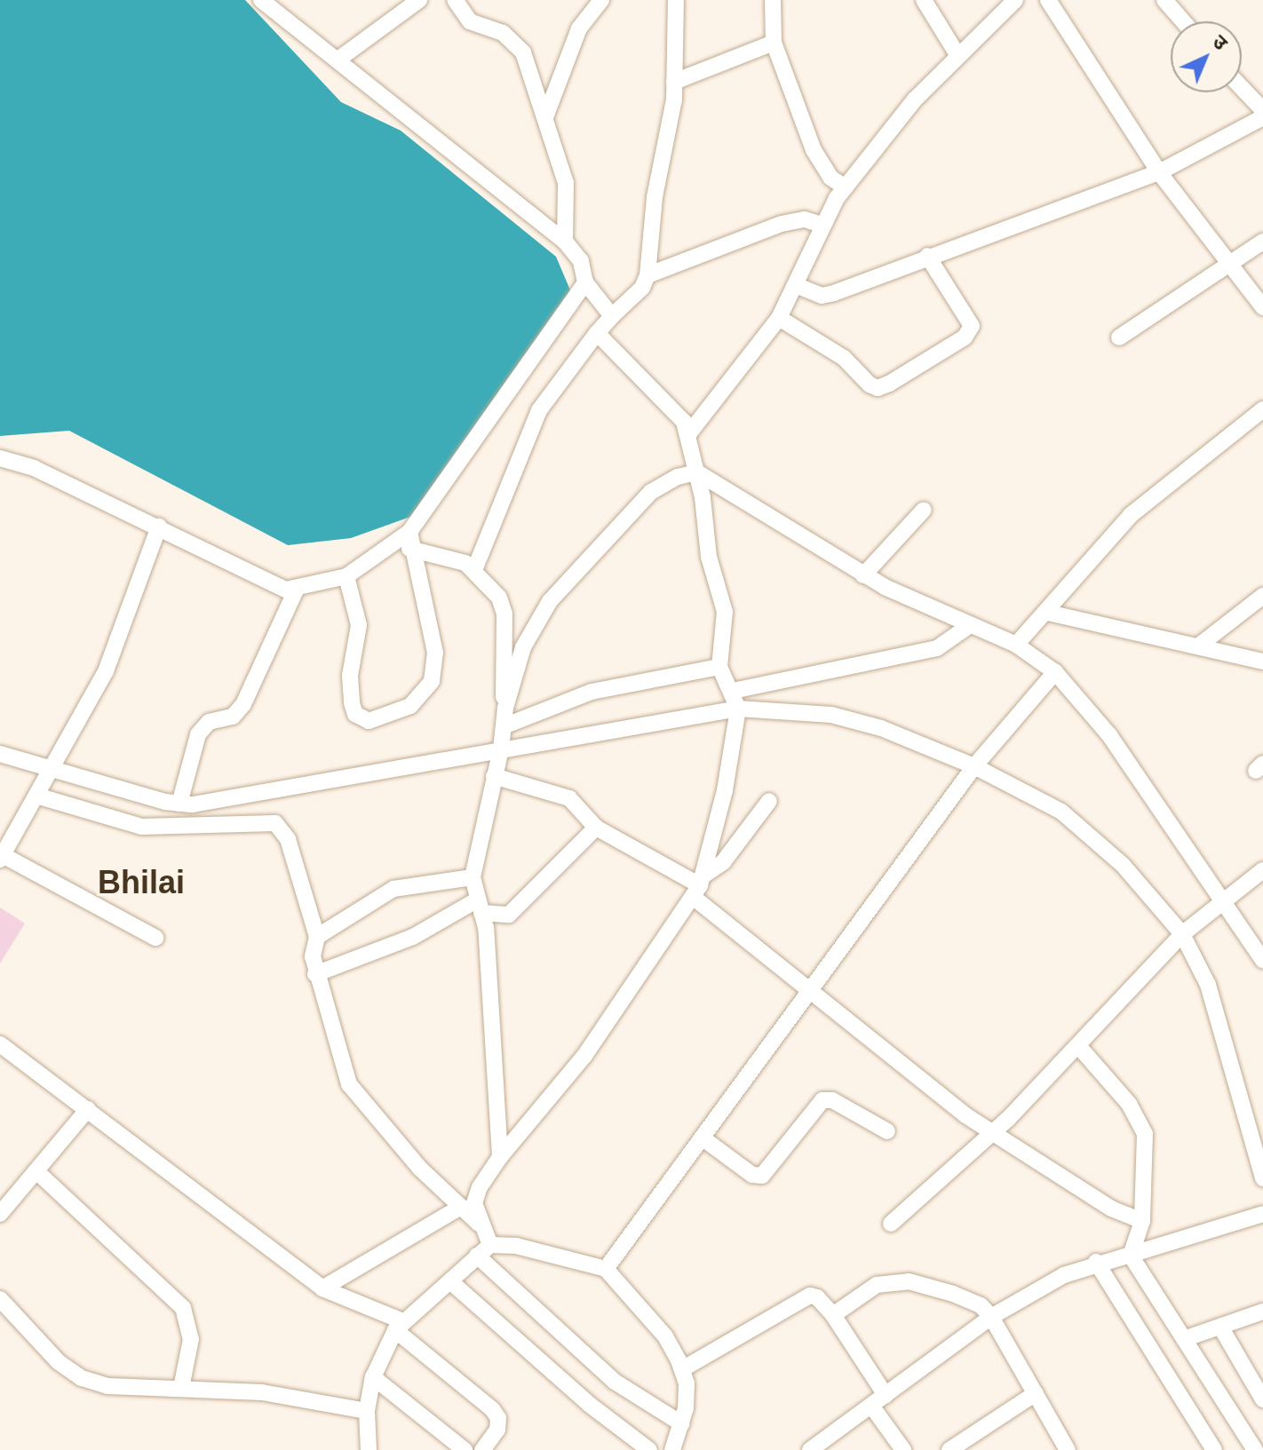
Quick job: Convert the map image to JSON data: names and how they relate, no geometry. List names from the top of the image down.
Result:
{
  "districts": ["Bhilai"],
  "north": "top right"
}
